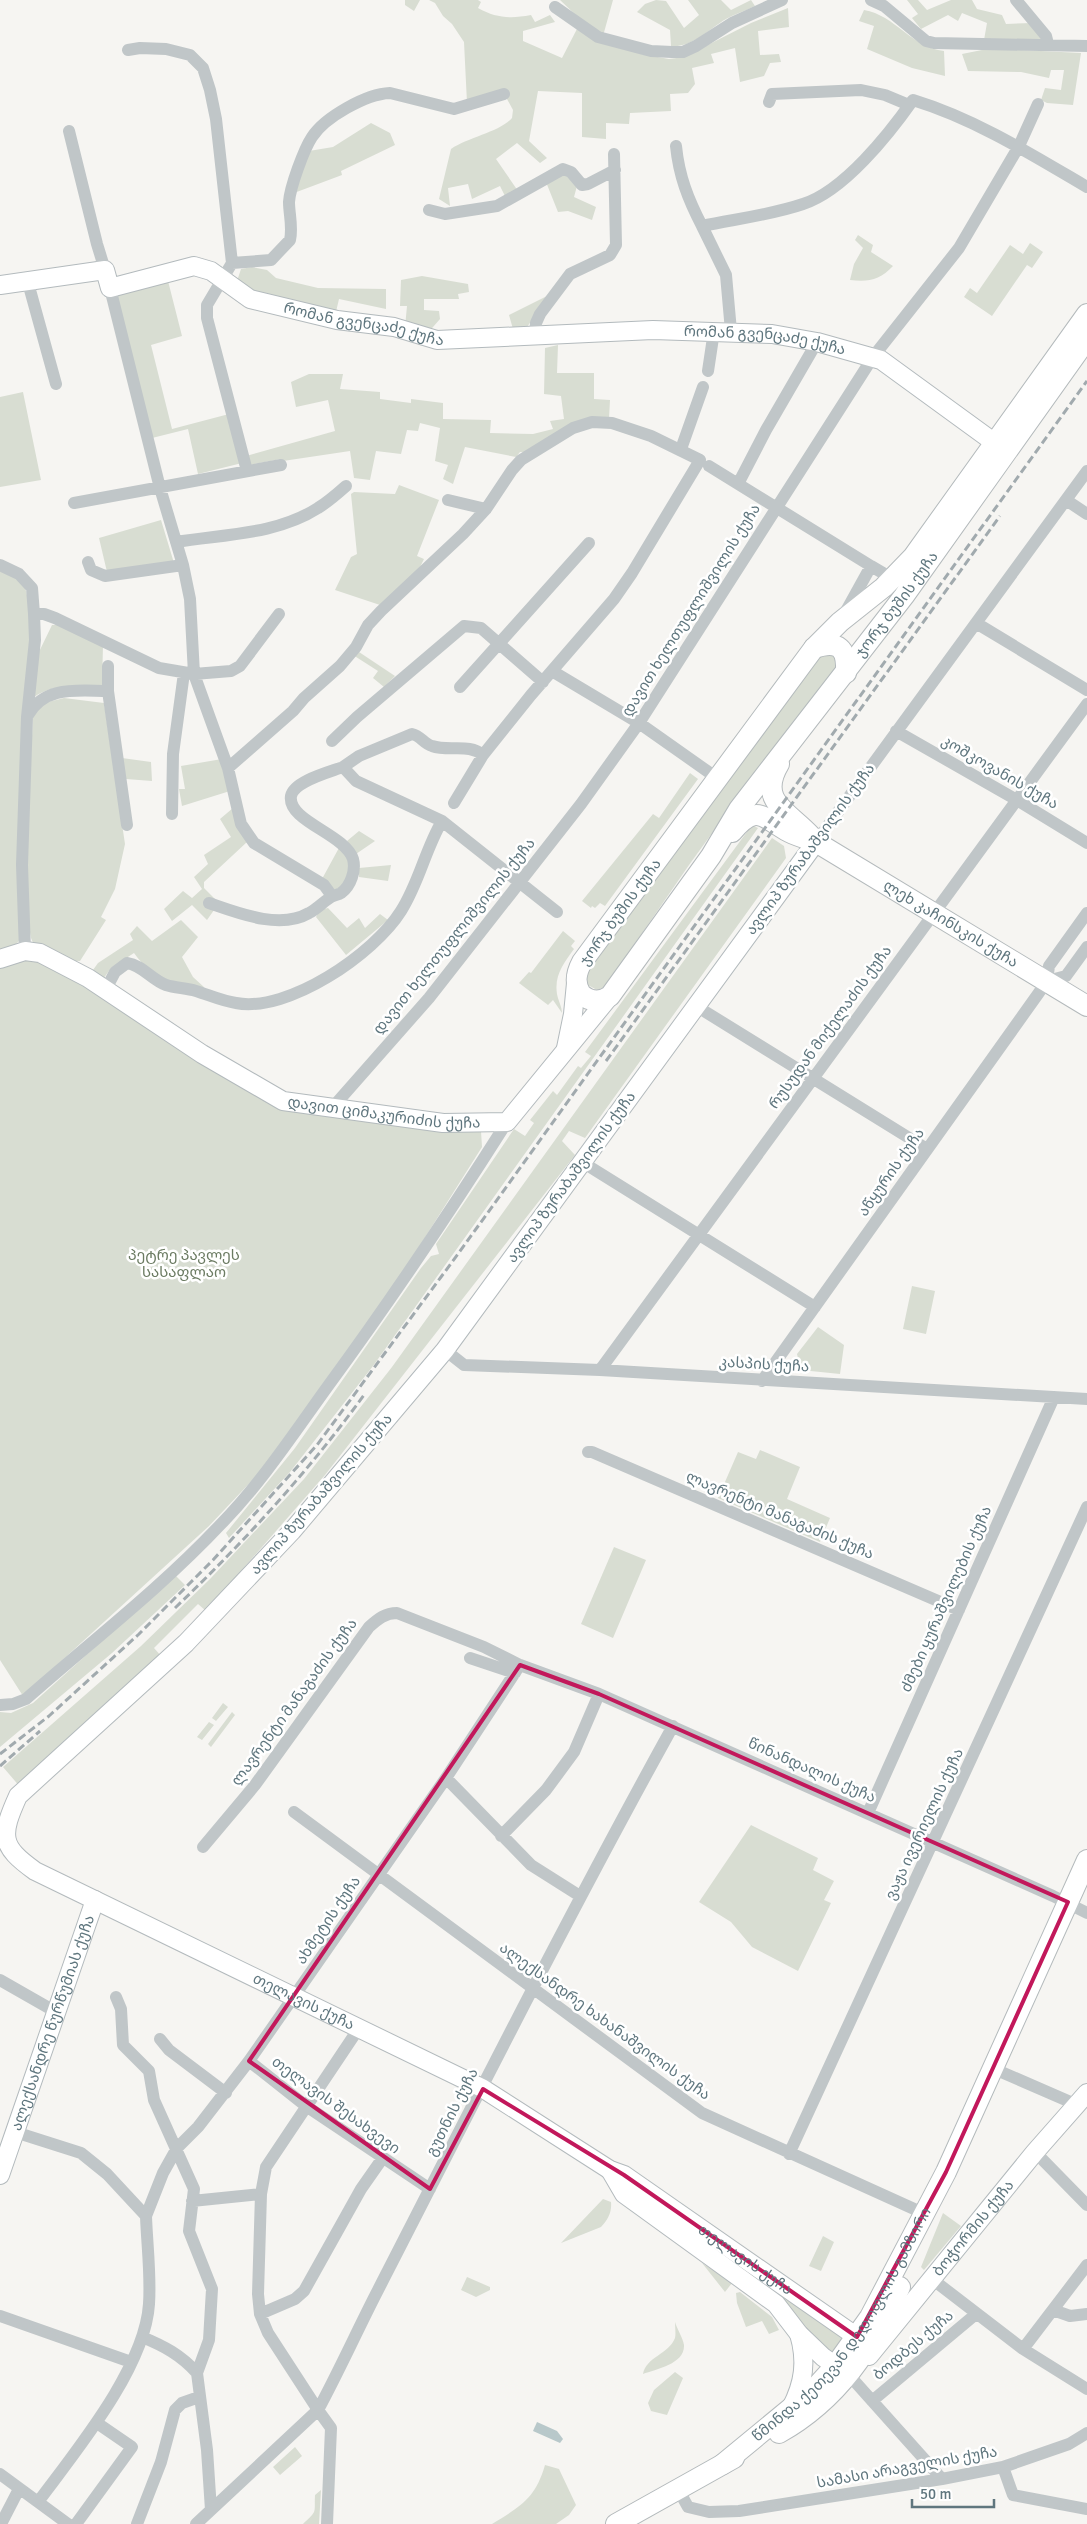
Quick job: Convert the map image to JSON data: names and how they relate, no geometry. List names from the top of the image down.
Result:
{
  "streets": {
    "main road": ["ჯორჯ ბუშის ქუჩა", "ლეხ კაჩინსკის ქუჩა", "წმინდა ქეთევან დედოფლის გამზირი"],
    "street": [
      "რომან გვენცაძე ქუჩა",
      "დავით ხელთუფლიშვილის ქუჩა",
      "კოშკოვანის ქუჩა",
      "ავლიპ ზურაბაშვილის ქუჩა",
      "რუსუდან მიქელაძის ქუჩა",
      "დავით ციმაკურიძის ქუჩა",
      "აწყურის ქუჩა",
      "კასპის ქუჩა",
      "ლავრენტი მანაგაძის ქუჩა",
      "ძმები ყურაშვილების ქუჩა",
      "წინანდალის ქუჩა",
      "ვაჟა ივერიელის ქუჩა",
      "ახმეტის ქუჩა",
      "თელავის ქუჩა",
      "ალექსანდრე ხახანაშვილის ქუჩა",
      "ალექსანდრე წურწუმიას ქუჩა",
      "თელავის შესახვევი",
      "გუთნის ქუჩა",
      "ბოჭორმის ქუჩა",
      "ბოდბეს ქუჩა",
      "სამასი არაგველის ქუჩა"
    ]
  },
  "crossings": [
    ["რომან გვენცაძე ქუჩა", "ჯორჯ ბუშის ქუჩა"],
    ["რომან გვენცაძე ქუჩა", "დავით ხელთუფლიშვილის ქუჩა"],
    ["ჯორჯ ბუშის ქუჩა", "ლეხ კაჩინსკის ქუჩა"],
    ["დავით ხელთუფლიშვილის ქუჩა", "დავით ციმაკურიძის ქუჩა"],
    ["კოშკოვანის ქუჩა", "ავლიპ ზურაბაშვილის ქუჩა"],
    ["კოშკოვანის ქუჩა", "რუსუდან მიქელაძის ქუჩა"],
    ["ავლიპ ზურაბაშვილის ქუჩა", "ლეხ კაჩინსკის ქუჩა"],
    ["ავლიპ ზურაბაშვილის ქუჩა", "კასპის ქუჩა"],
    ["ავლიპ ზურაბაშვილის ქუჩა", "თელავის ქუჩა"],
    ["ლეხ კაჩინსკის ქუჩა", "რუსუდან მიქელაძის ქუჩა"],
    ["ლეხ კაჩინსკის ქუჩა", "აწყურის ქუჩა"],
    ["რუსუდან მიქელაძის ქუჩა", "კასპის ქუჩა"],
    ["აწყურის ქუჩა", "კასპის ქუჩა"],
    ["კასპის ქუჩა", "ძმები ყურაშვილების ქუჩა"],
    ["ლავრენტი მანაგაძის ქუჩა", "ძმები ყურაშვილების ქუჩა"],
    ["ლავრენტი მანაგაძის ქუჩა", "წინანდალის ქუჩა"],
    ["ლავრენტი მანაგაძის ქუჩა", "ახმეტის ქუჩა"],
    ["ძმები ყურაშვილების ქუჩა", "წინანდალის ქუჩა"],
    ["წინანდალის ქუჩა", "ვაჟა ივერიელის ქუჩა"],
    ["წინანდალის ქუჩა", "ახმეტის ქუჩა"],
    ["წინანდალის ქუჩა", "გუთნის ქუჩა"],
    ["წინანდალის ქუჩა", "წმინდა ქეთევან დედოფლის გამზირი"],
    ["ვაჟა ივერიელის ქუჩა", "ალექსანდრე ხახანაშვილის ქუჩა"],
    ["ახმეტის ქუჩა", "თელავის ქუჩა"],
    ["ახმეტის ქუჩა", "ალექსანდრე ხახანაშვილის ქუჩა"],
    ["ახმეტის ქუჩა", "თელავის შესახვევი"],
    ["თელავის ქუჩა", "ალექსანდრე წურწუმიას ქუჩა"],
    ["თელავის ქუჩა", "გუთნის ქუჩა"],
    ["თელავის ქუჩა", "ბოჭორმის ქუჩა"],
    ["თელავის ქუჩა", "წმინდა ქეთევან დედოფლის გამზირი"],
    ["ალექსანდრე ხახანაშვილის ქუჩა", "გუთნის ქუჩა"],
    ["ალექსანდრე ხახანაშვილის ქუჩა", "წმინდა ქეთევან დედოფლის გამზირი"],
    ["თელავის შესახვევი", "გუთნის ქუჩა"],
    ["ბოჭორმის ქუჩა", "წმინდა ქეთევან დედოფლის გამზირი"],
    ["წმინდა ქეთევან დედოფლის გამზირი", "სამასი არაგველის ქუჩა"]
  ],
  "parks": ["პეტრე პავლეს სასაფლაო"],
  "scale_bar": "50 m"
}
